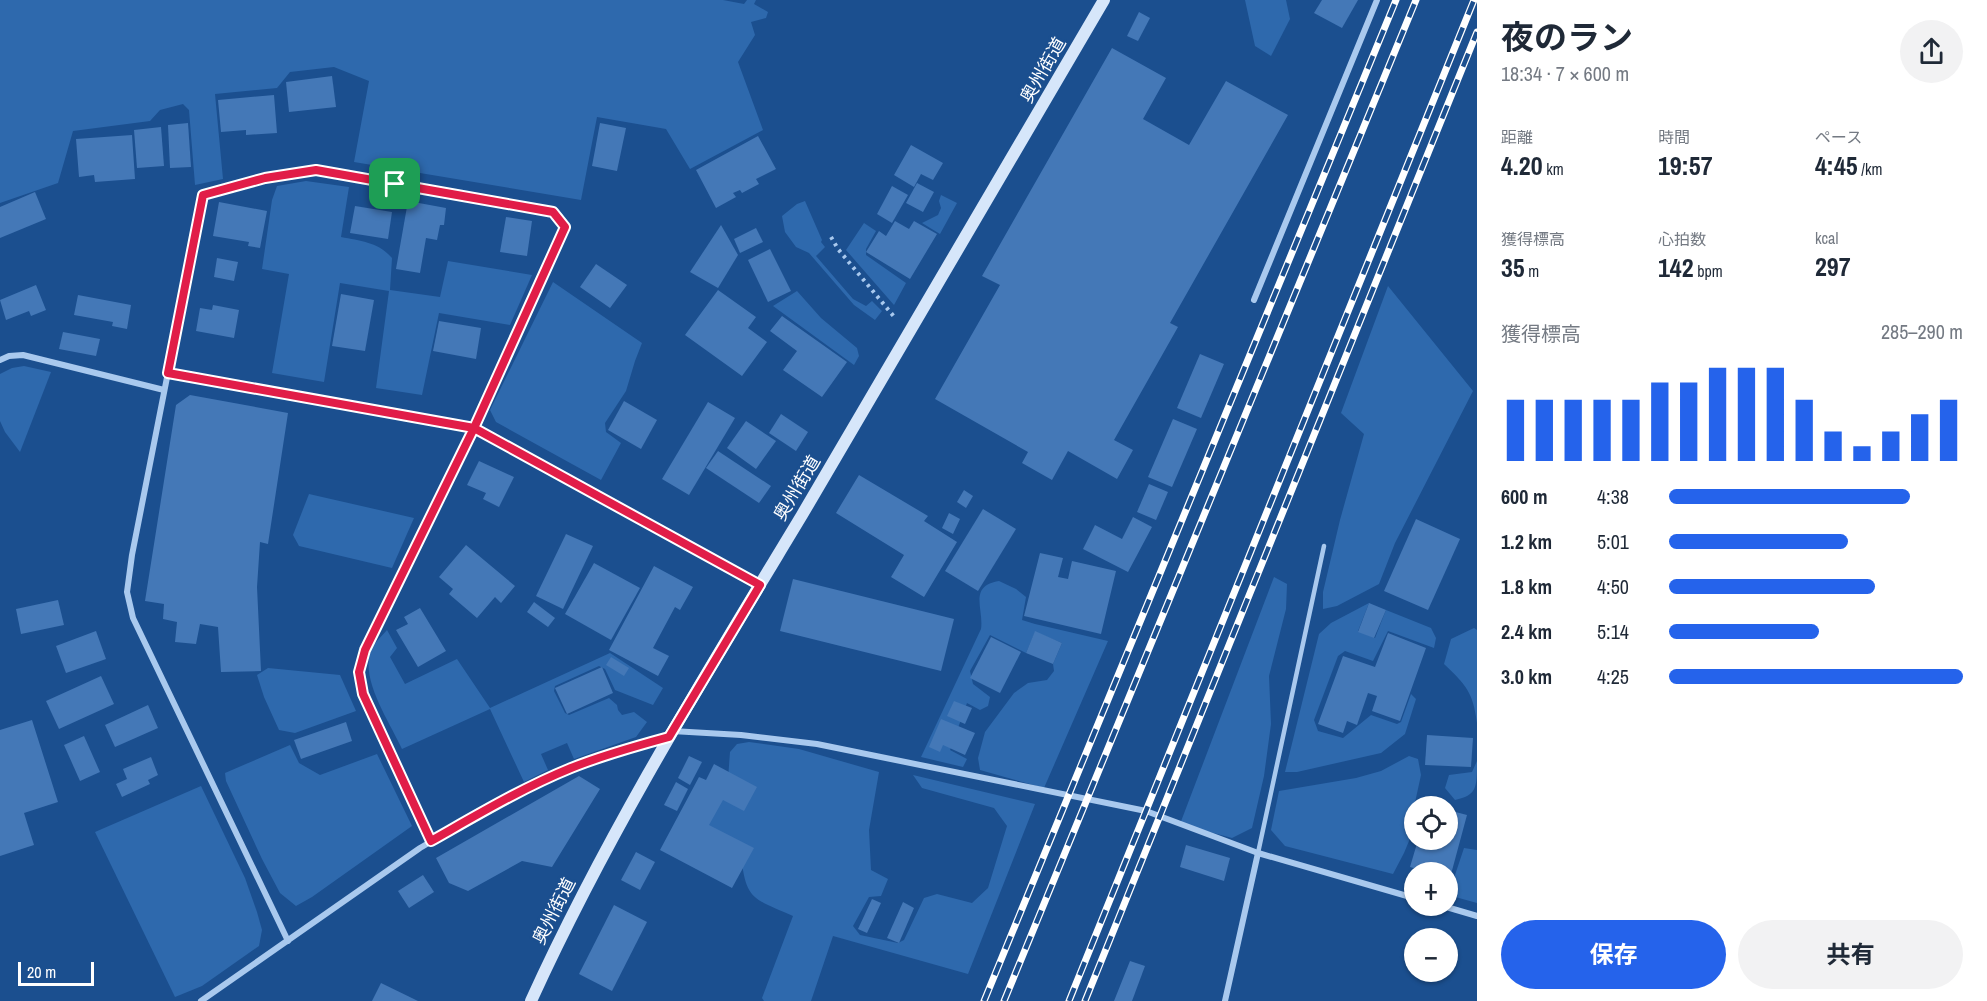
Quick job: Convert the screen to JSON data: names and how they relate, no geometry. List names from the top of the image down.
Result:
{
  "streets": {
    "main road": ["奥州街道"]
  },
  "scale_bar": "20 m",
  "page": {
    "heading": ["夜のラン", "18:34 · 7 × 600 m"],
    "stats": [
      ["距離", "4.20 km"],
      ["時間", "19:57"],
      ["ペース", "4:45 /km"],
      ["獲得標高", "35 m"],
      ["心拍数", "142 bpm"],
      ["kcal", "297"]
    ],
    "chart": ["獲得標高", "285–290 m"],
    "list": [
      {
        "name": "600 m",
        "note": "4:38"
      },
      {
        "name": "1.2 km",
        "note": "5:01"
      },
      {
        "name": "1.8 km",
        "note": "4:50"
      },
      {
        "name": "2.4 km",
        "note": "5:14"
      },
      {
        "name": "3.0 km",
        "note": "4:25"
      }
    ],
    "map_buttons": ["+", "−"],
    "buttons": ["保存", "共有"],
    "scale": "20 m"
  }
}
